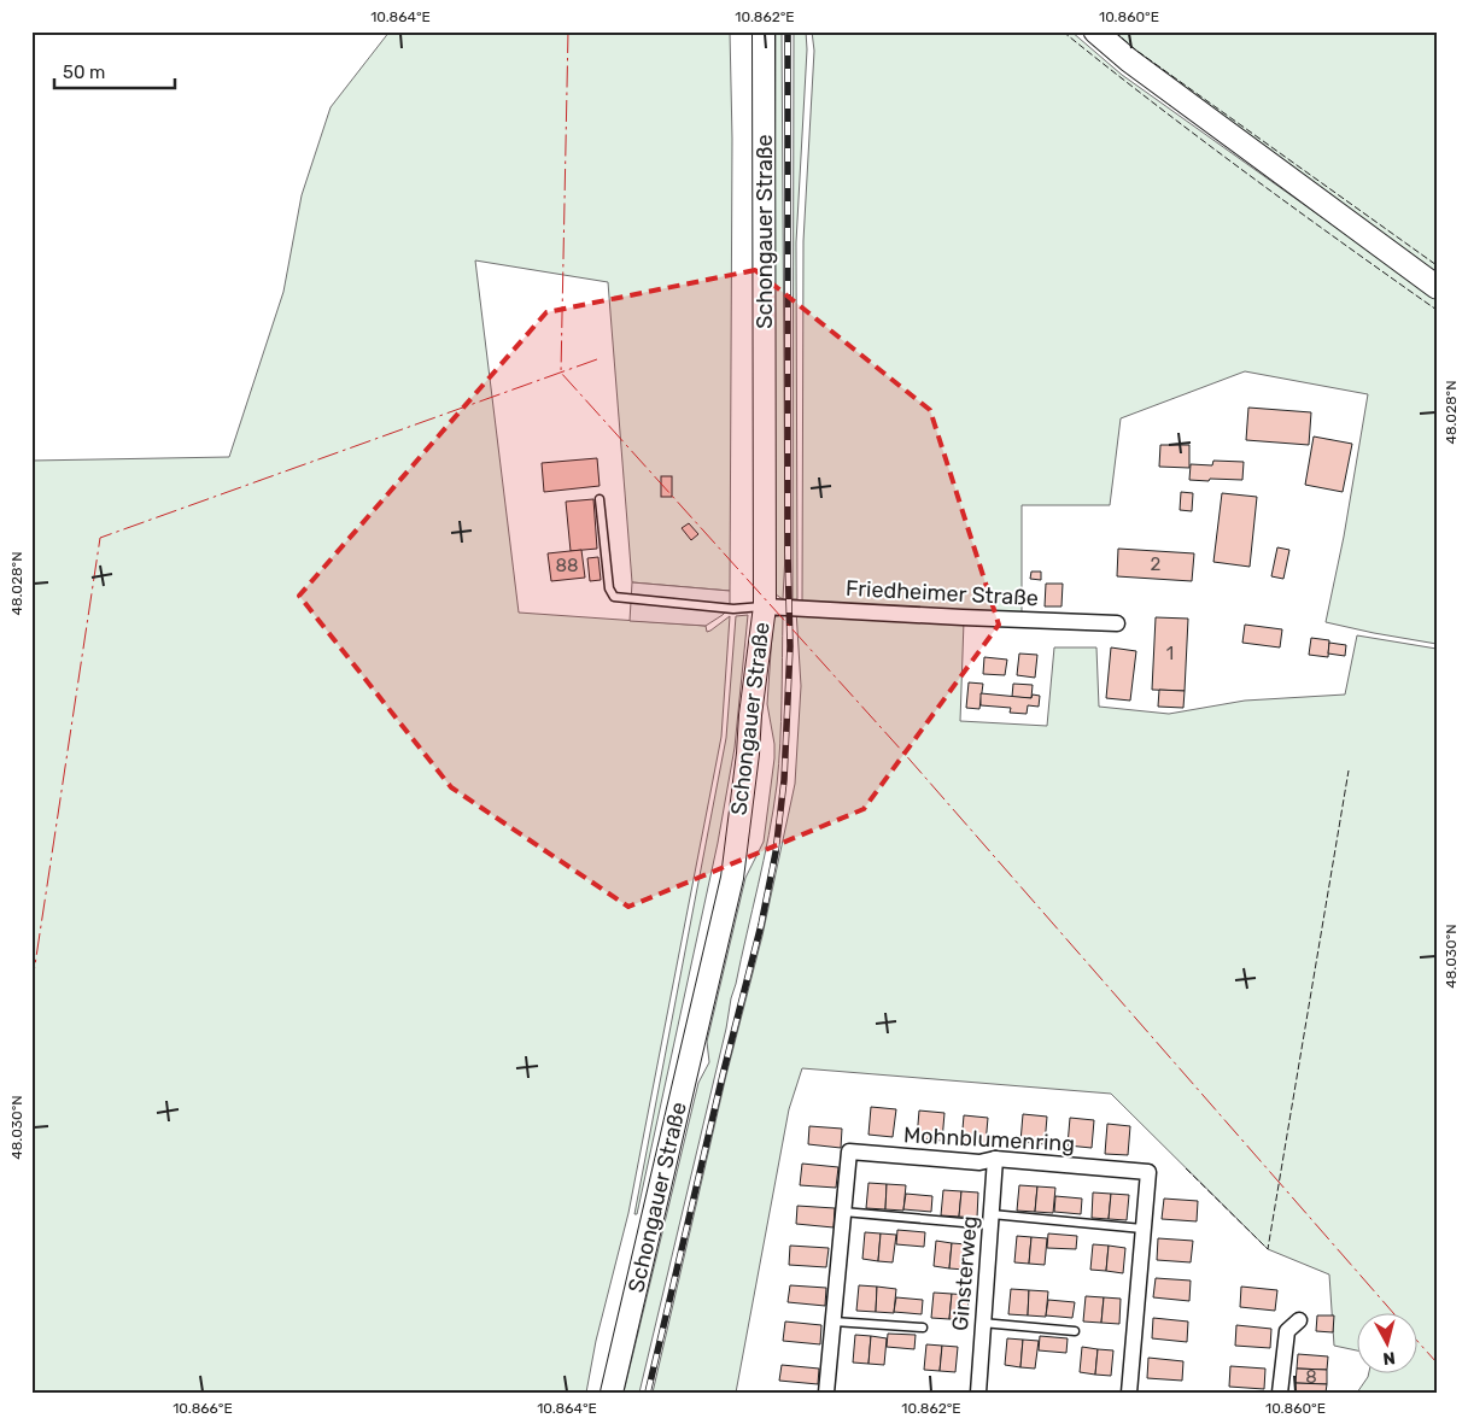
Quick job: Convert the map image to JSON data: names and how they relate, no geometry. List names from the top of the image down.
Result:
{
  "streets": {
    "main road": ["Schongauer Straße"],
    "street": ["Friedheimer Straße", "Mohnblumenring", "Ginsterweg"]
  },
  "crossings": [
    ["Schongauer Straße", "Friedheimer Straße"],
    ["Mohnblumenring", "Ginsterweg"]
  ],
  "house_numbers": [
    "2",
    "88",
    "1",
    "8"
  ],
  "scale_bar": "50 m",
  "north": "bottom",
  "coordinates": [
    "10.864°E",
    "10.862°E",
    "10.860°E",
    "48.028°N",
    "48.030°N",
    "10.866°E"
  ]
}
